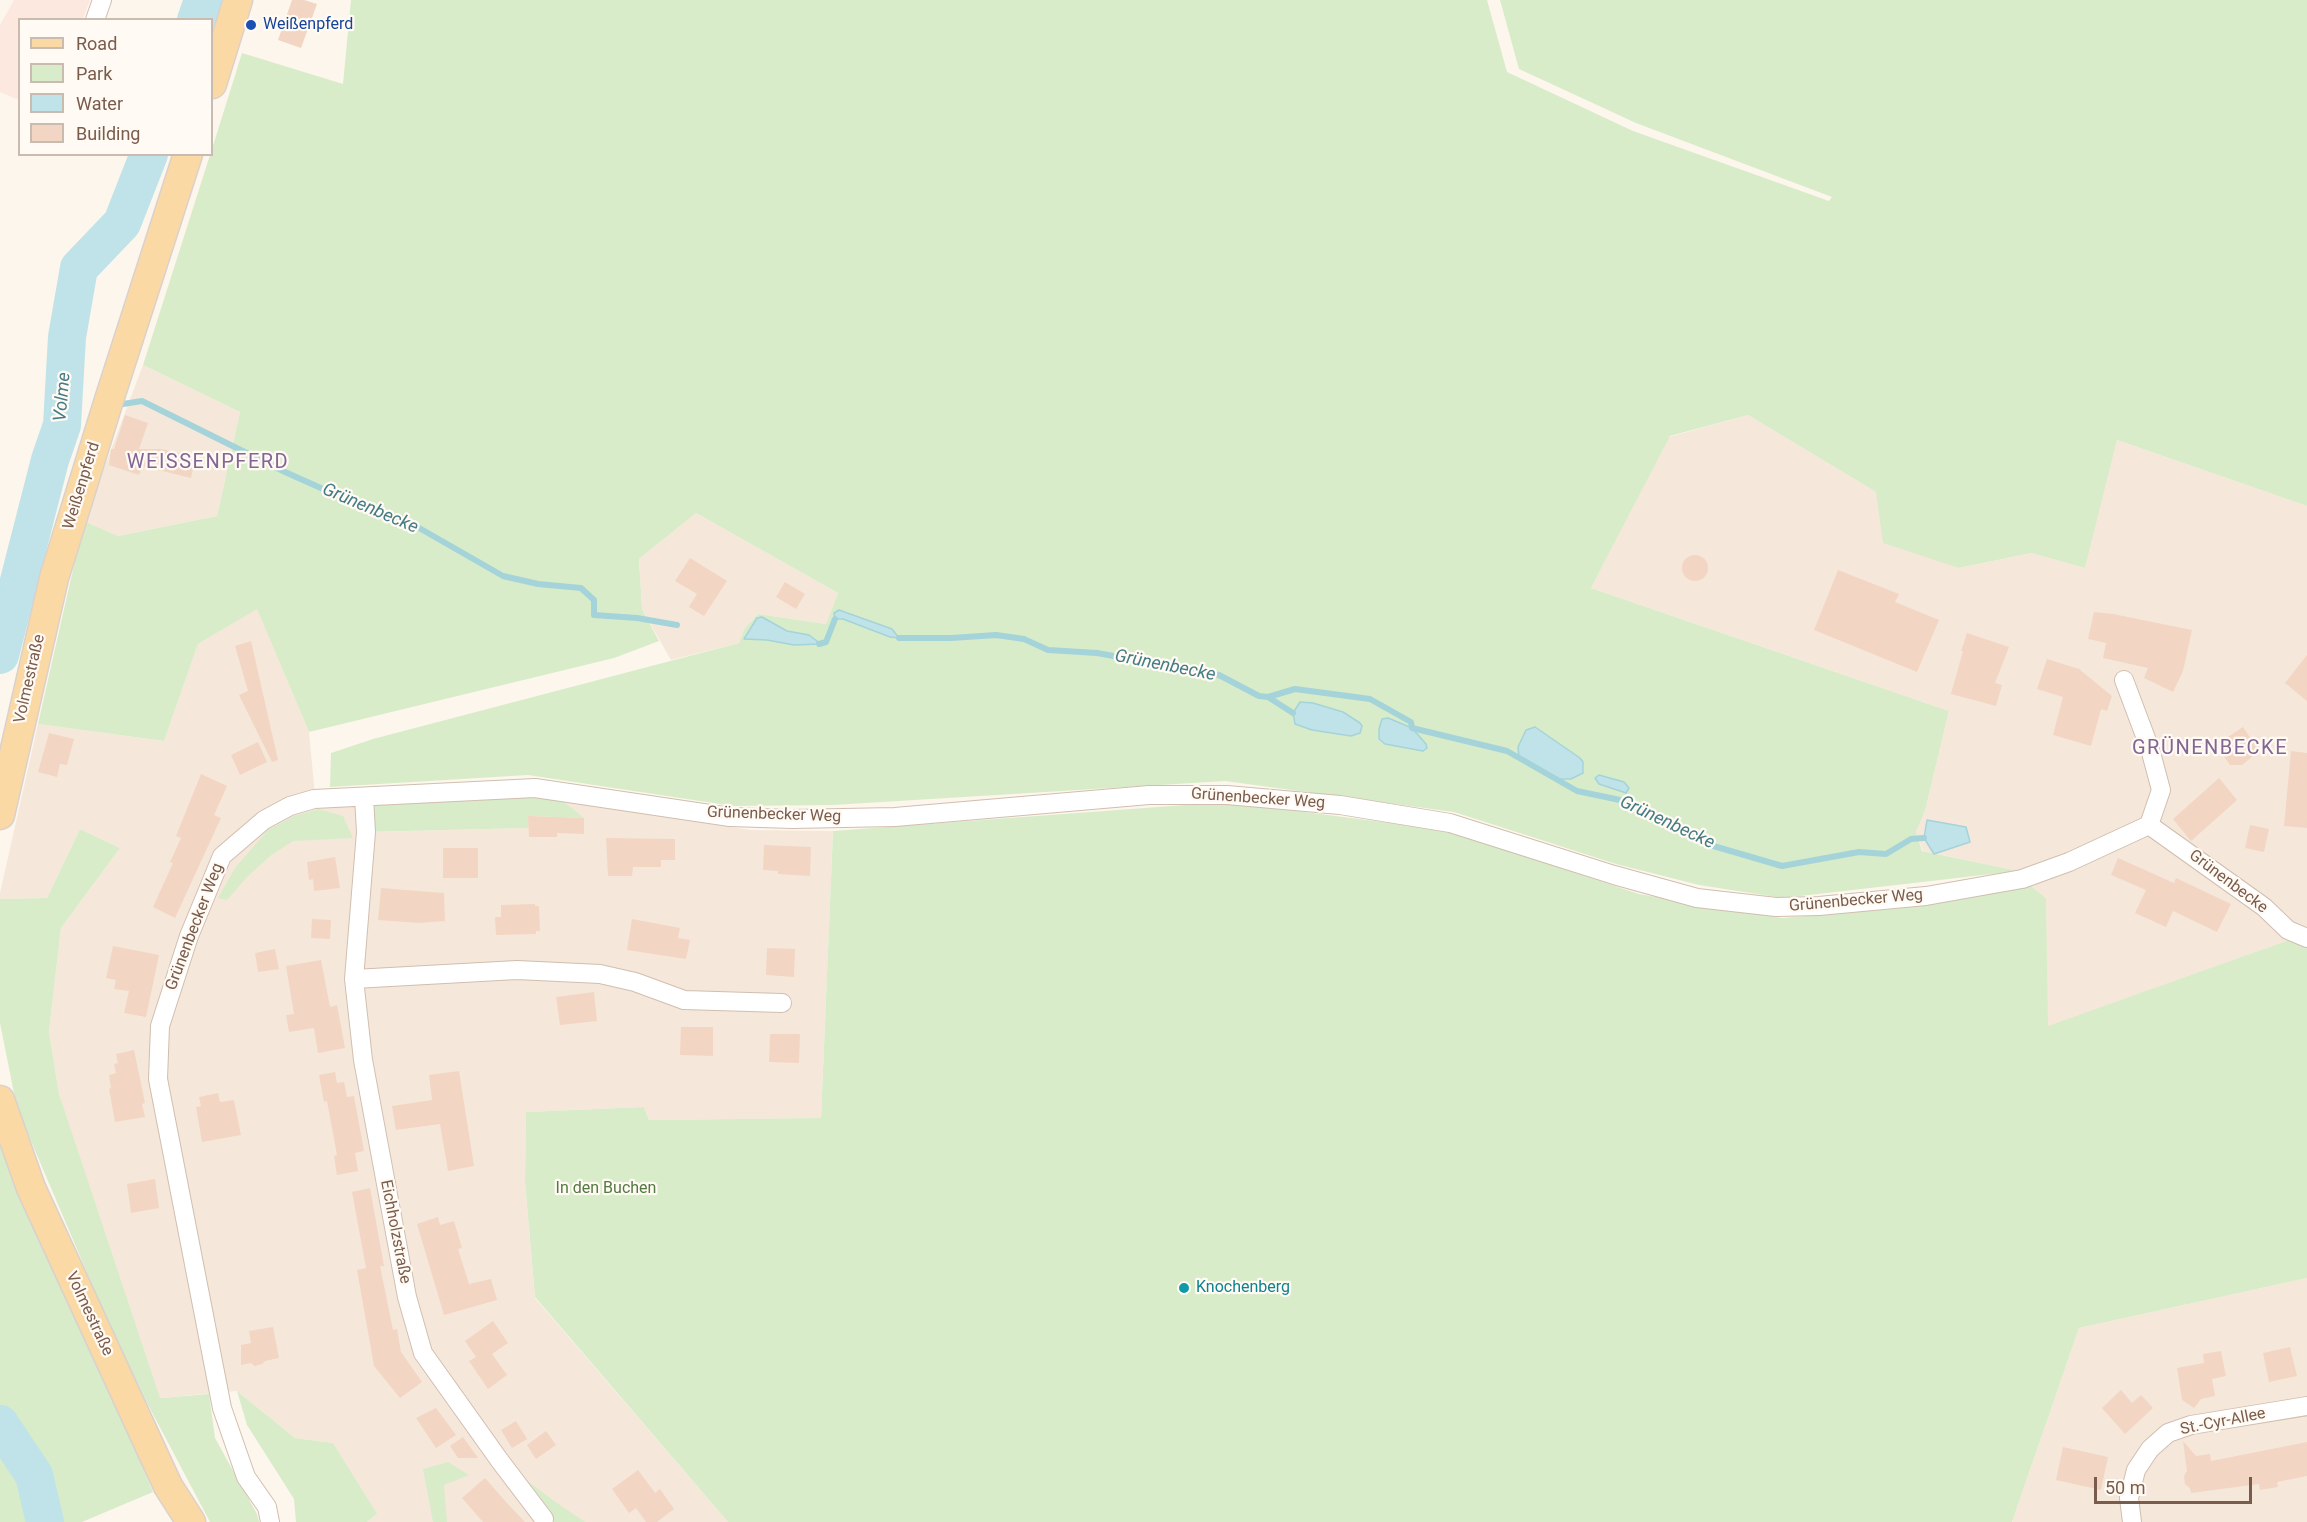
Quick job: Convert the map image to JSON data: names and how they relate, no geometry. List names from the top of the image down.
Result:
{
  "streets": {
    "main road": ["Weißenpferd", "Volmestraße"],
    "street": [
      "Grünenbecker Weg",
      "Grünenbecke",
      "Eichholzstraße",
      "St.-Cyr-Allee"
    ]
  },
  "crossings": [
    ["Weißenpferd", "Volmestraße"],
    ["Grünenbecker Weg", "Grünenbecke"],
    ["Grünenbecker Weg", "Eichholzstraße"]
  ],
  "districts": ["WEISSENPFERD", "GRÜNENBECKE"],
  "water": ["Volme", "Grünenbecke"],
  "parks": ["In den Buchen"],
  "places": ["Weißenpferd", "Knochenberg"],
  "legend": [
    "Road",
    "Park",
    "Water",
    "Building"
  ],
  "scale_bar": "50 m"
}
